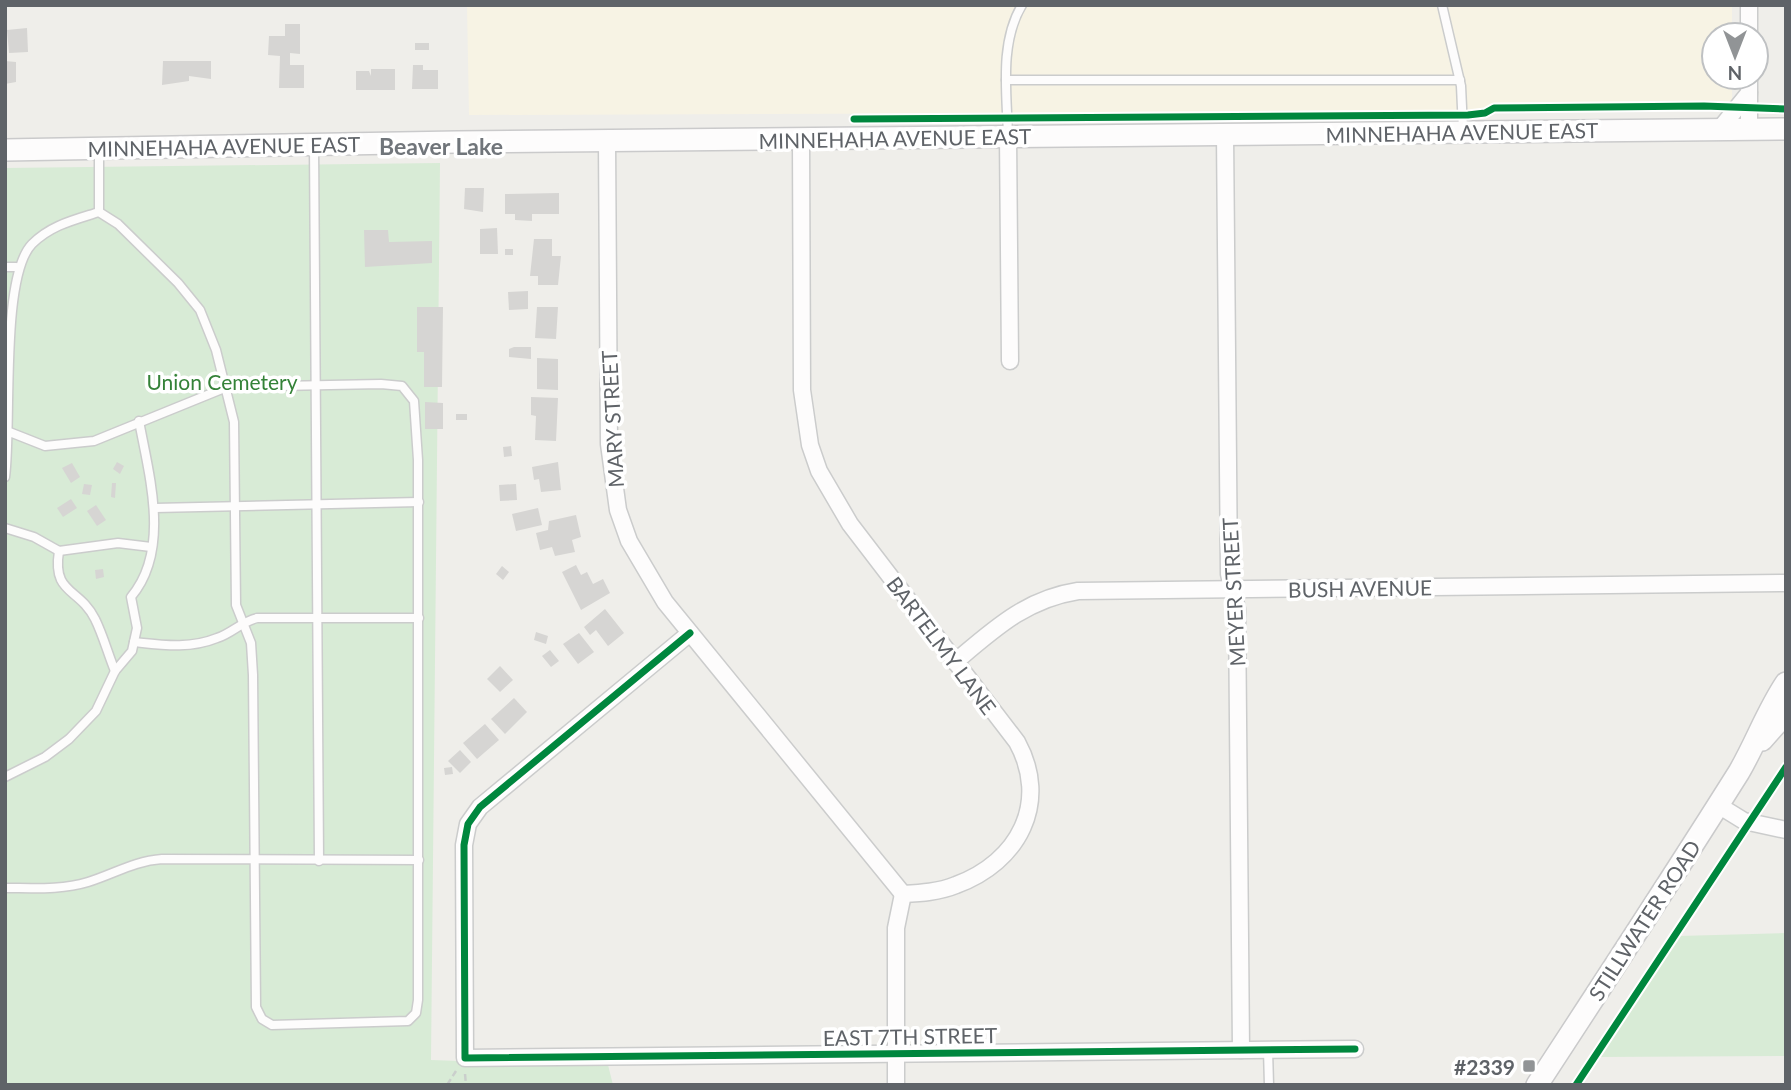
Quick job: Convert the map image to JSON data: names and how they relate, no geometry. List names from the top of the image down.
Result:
{
  "streets": {
    "main road": ["MINNEHAHA AVENUE EAST", "STILLWATER ROAD"],
    "street": [
      "MARY STREET",
      "BUSH AVENUE",
      "MEYER STREET",
      "BARTELMY LANE",
      "EAST 7TH STREET"
    ]
  },
  "crossings": [
    ["MINNEHAHA AVENUE EAST", "MARY STREET"],
    ["MINNEHAHA AVENUE EAST", "MEYER STREET"],
    ["MINNEHAHA AVENUE EAST", "BARTELMY LANE"],
    ["MARY STREET", "BARTELMY LANE"],
    ["MARY STREET", "EAST 7TH STREET"],
    ["BUSH AVENUE", "MEYER STREET"],
    ["BUSH AVENUE", "BARTELMY LANE"],
    ["MEYER STREET", "EAST 7TH STREET"]
  ],
  "districts": ["Beaver Lake"],
  "parks": ["Union Cemetery"],
  "places": {
    "transit": ["#2339"]
  },
  "north": "bottom"
}
